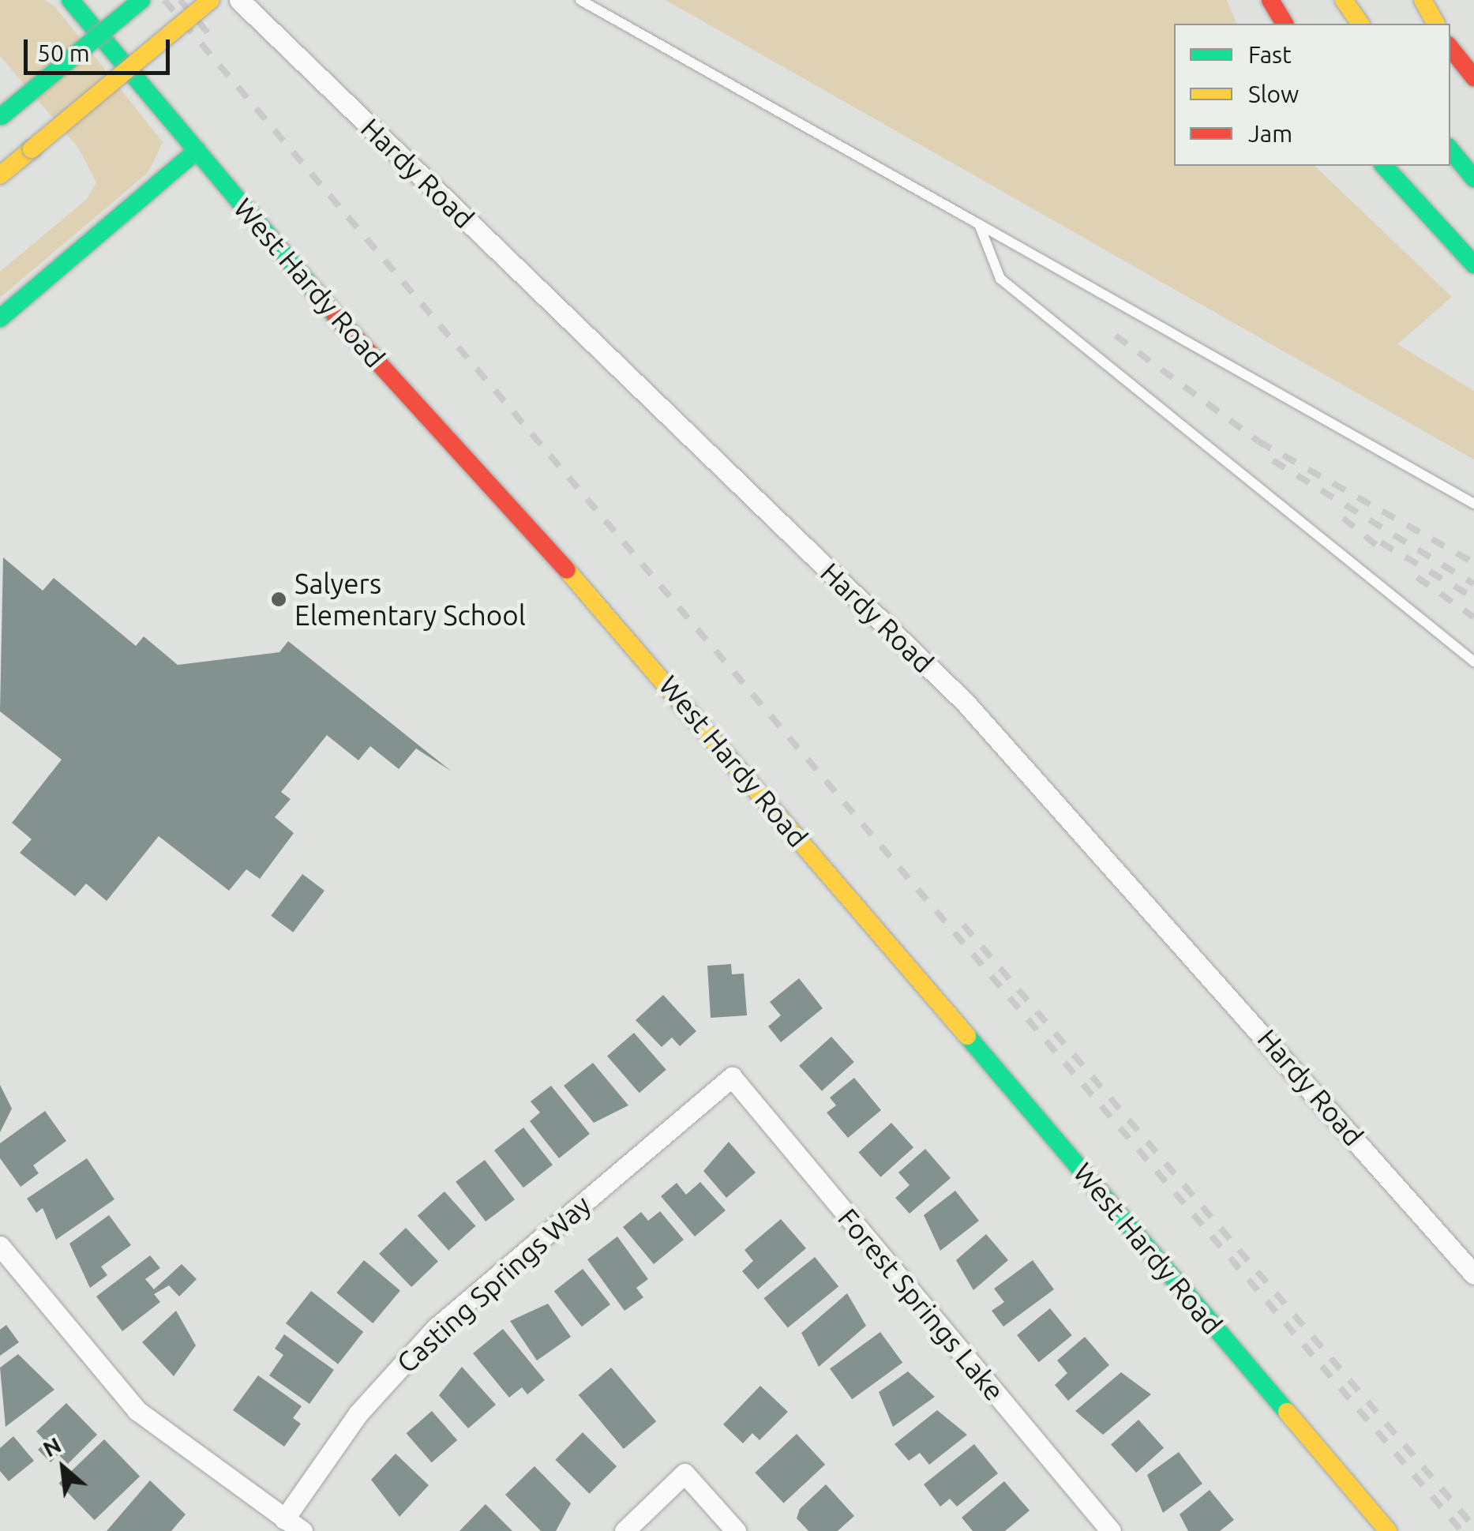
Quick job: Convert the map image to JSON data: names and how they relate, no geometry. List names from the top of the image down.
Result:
{
  "streets": {
    "main road": ["West Hardy Road"],
    "street": ["Hardy Road", "Casting Springs Way", "Forest Springs Lake"]
  },
  "crossings": [
    ["Casting Springs Way", "Forest Springs Lake"]
  ],
  "places": ["Salyers Elementary School"],
  "legend": ["Fast", "Slow", "Jam"],
  "scale_bar": "50 m",
  "north": "top left"
}
